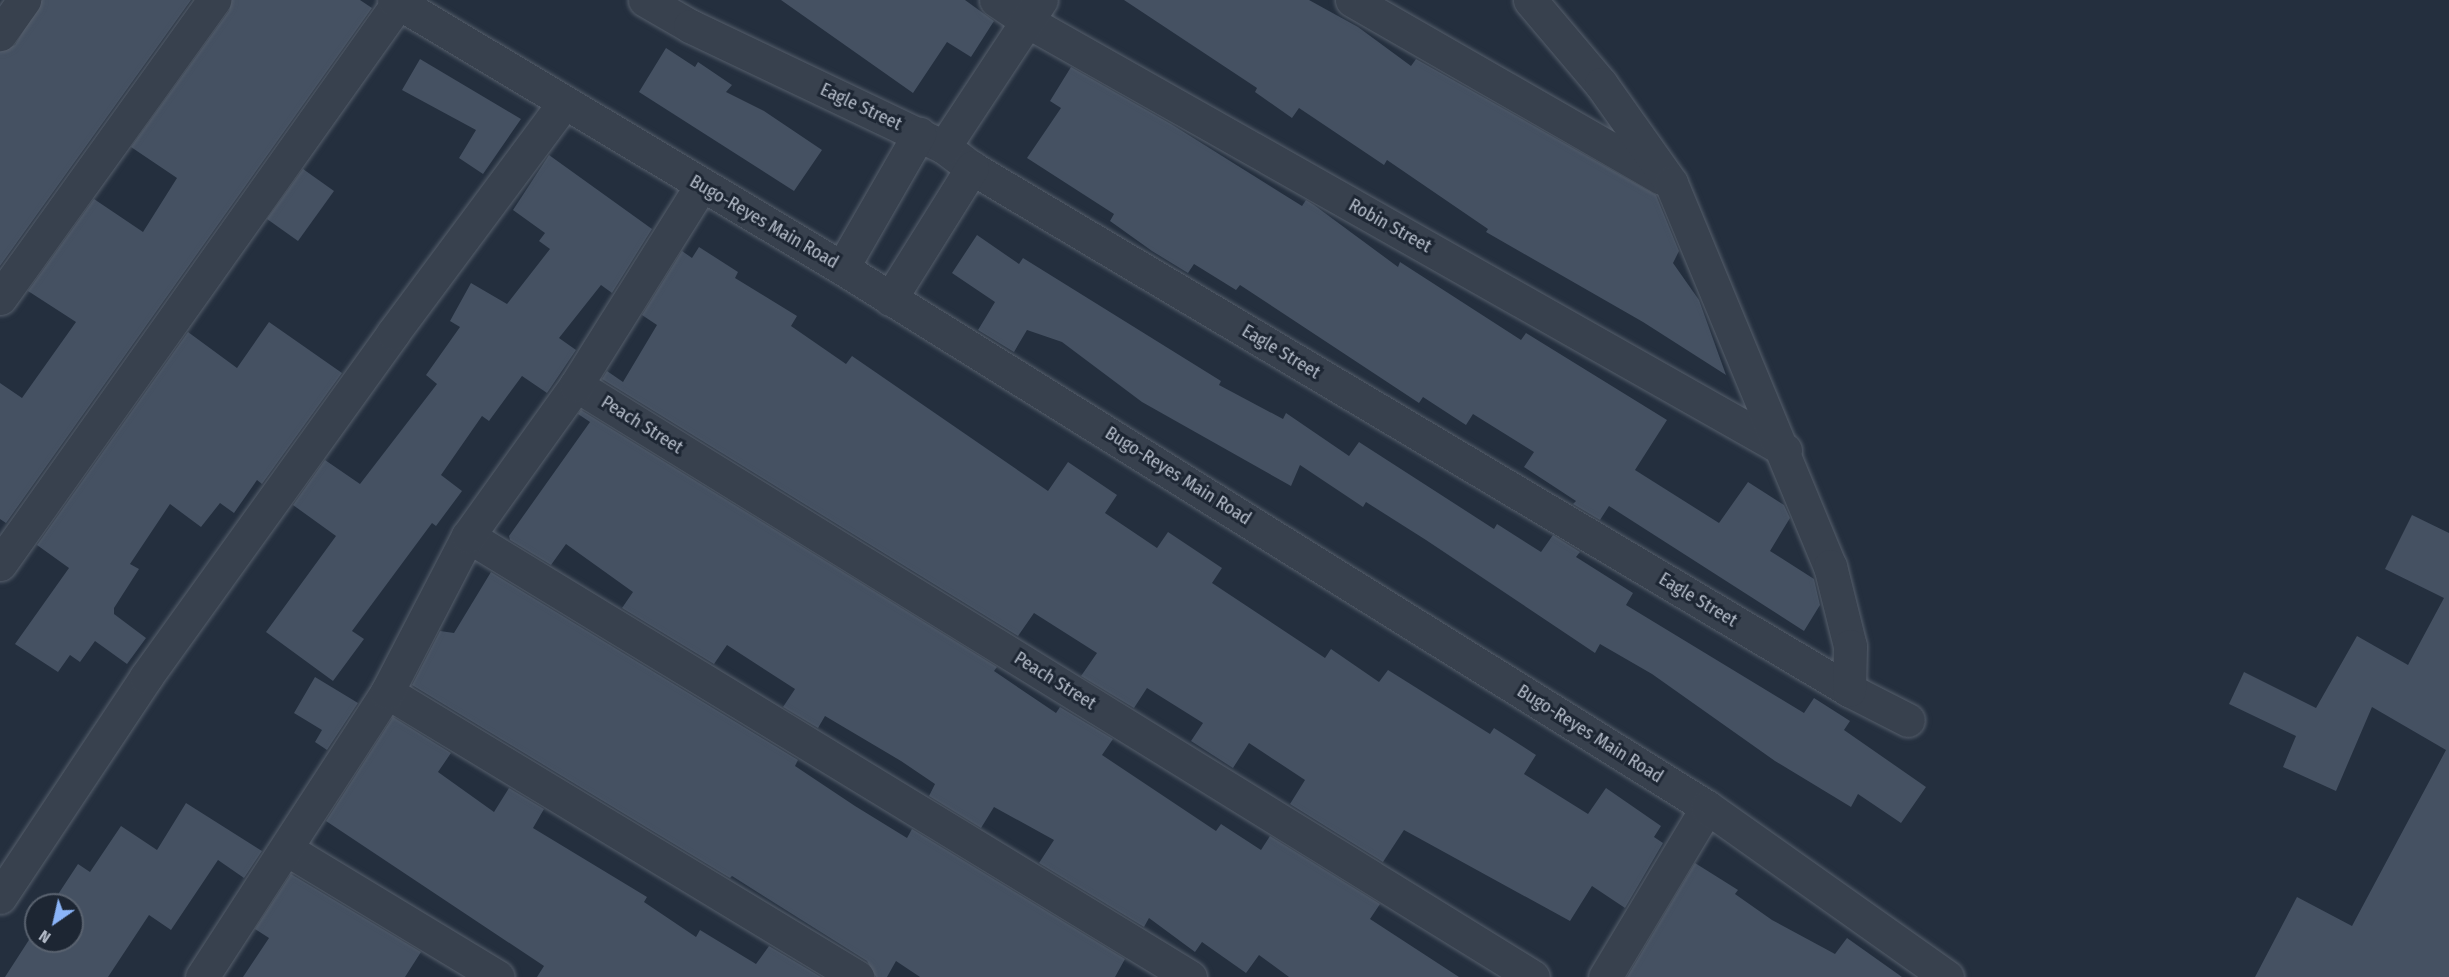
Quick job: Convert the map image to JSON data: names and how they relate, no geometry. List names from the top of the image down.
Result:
{
  "streets": {
    "street": [
      "Eagle Street",
      "Bugo-Reyes Main Road",
      "Robin Street",
      "Peach Street"
    ]
  },
  "north": "bottom left"
}
